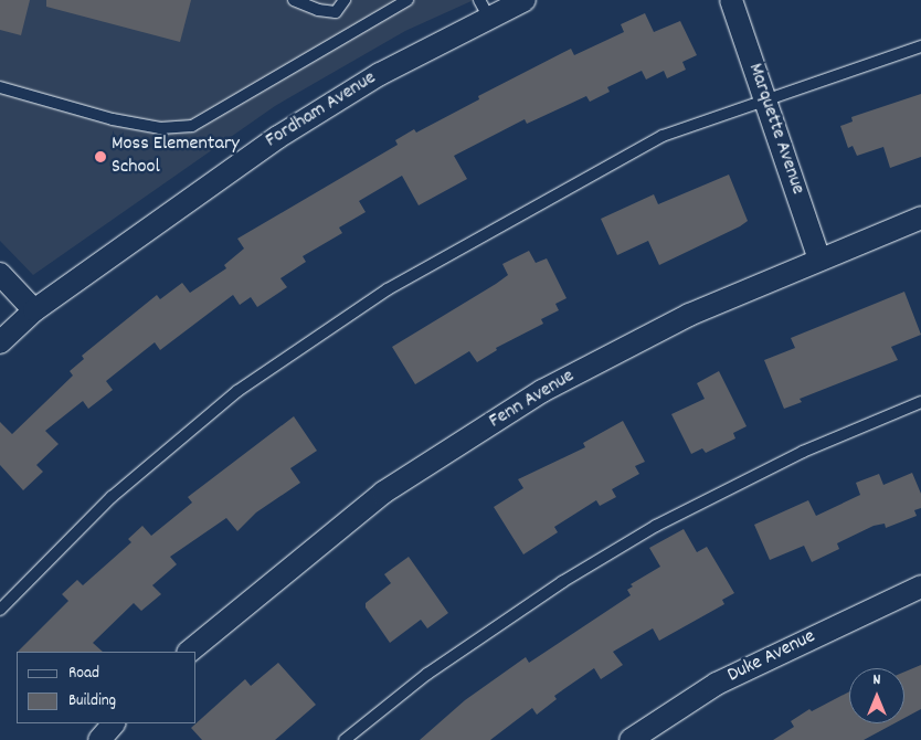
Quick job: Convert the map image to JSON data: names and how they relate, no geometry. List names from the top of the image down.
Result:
{
  "streets": {
    "street": [
      "Fordham Avenue",
      "Marquette Avenue",
      "Fenn Avenue",
      "Duke Avenue"
    ]
  },
  "crossings": [
    ["Marquette Avenue", "Fenn Avenue"]
  ],
  "places": ["Moss Elementary School"],
  "legend": ["Road", "Building"],
  "north": "top"
}
